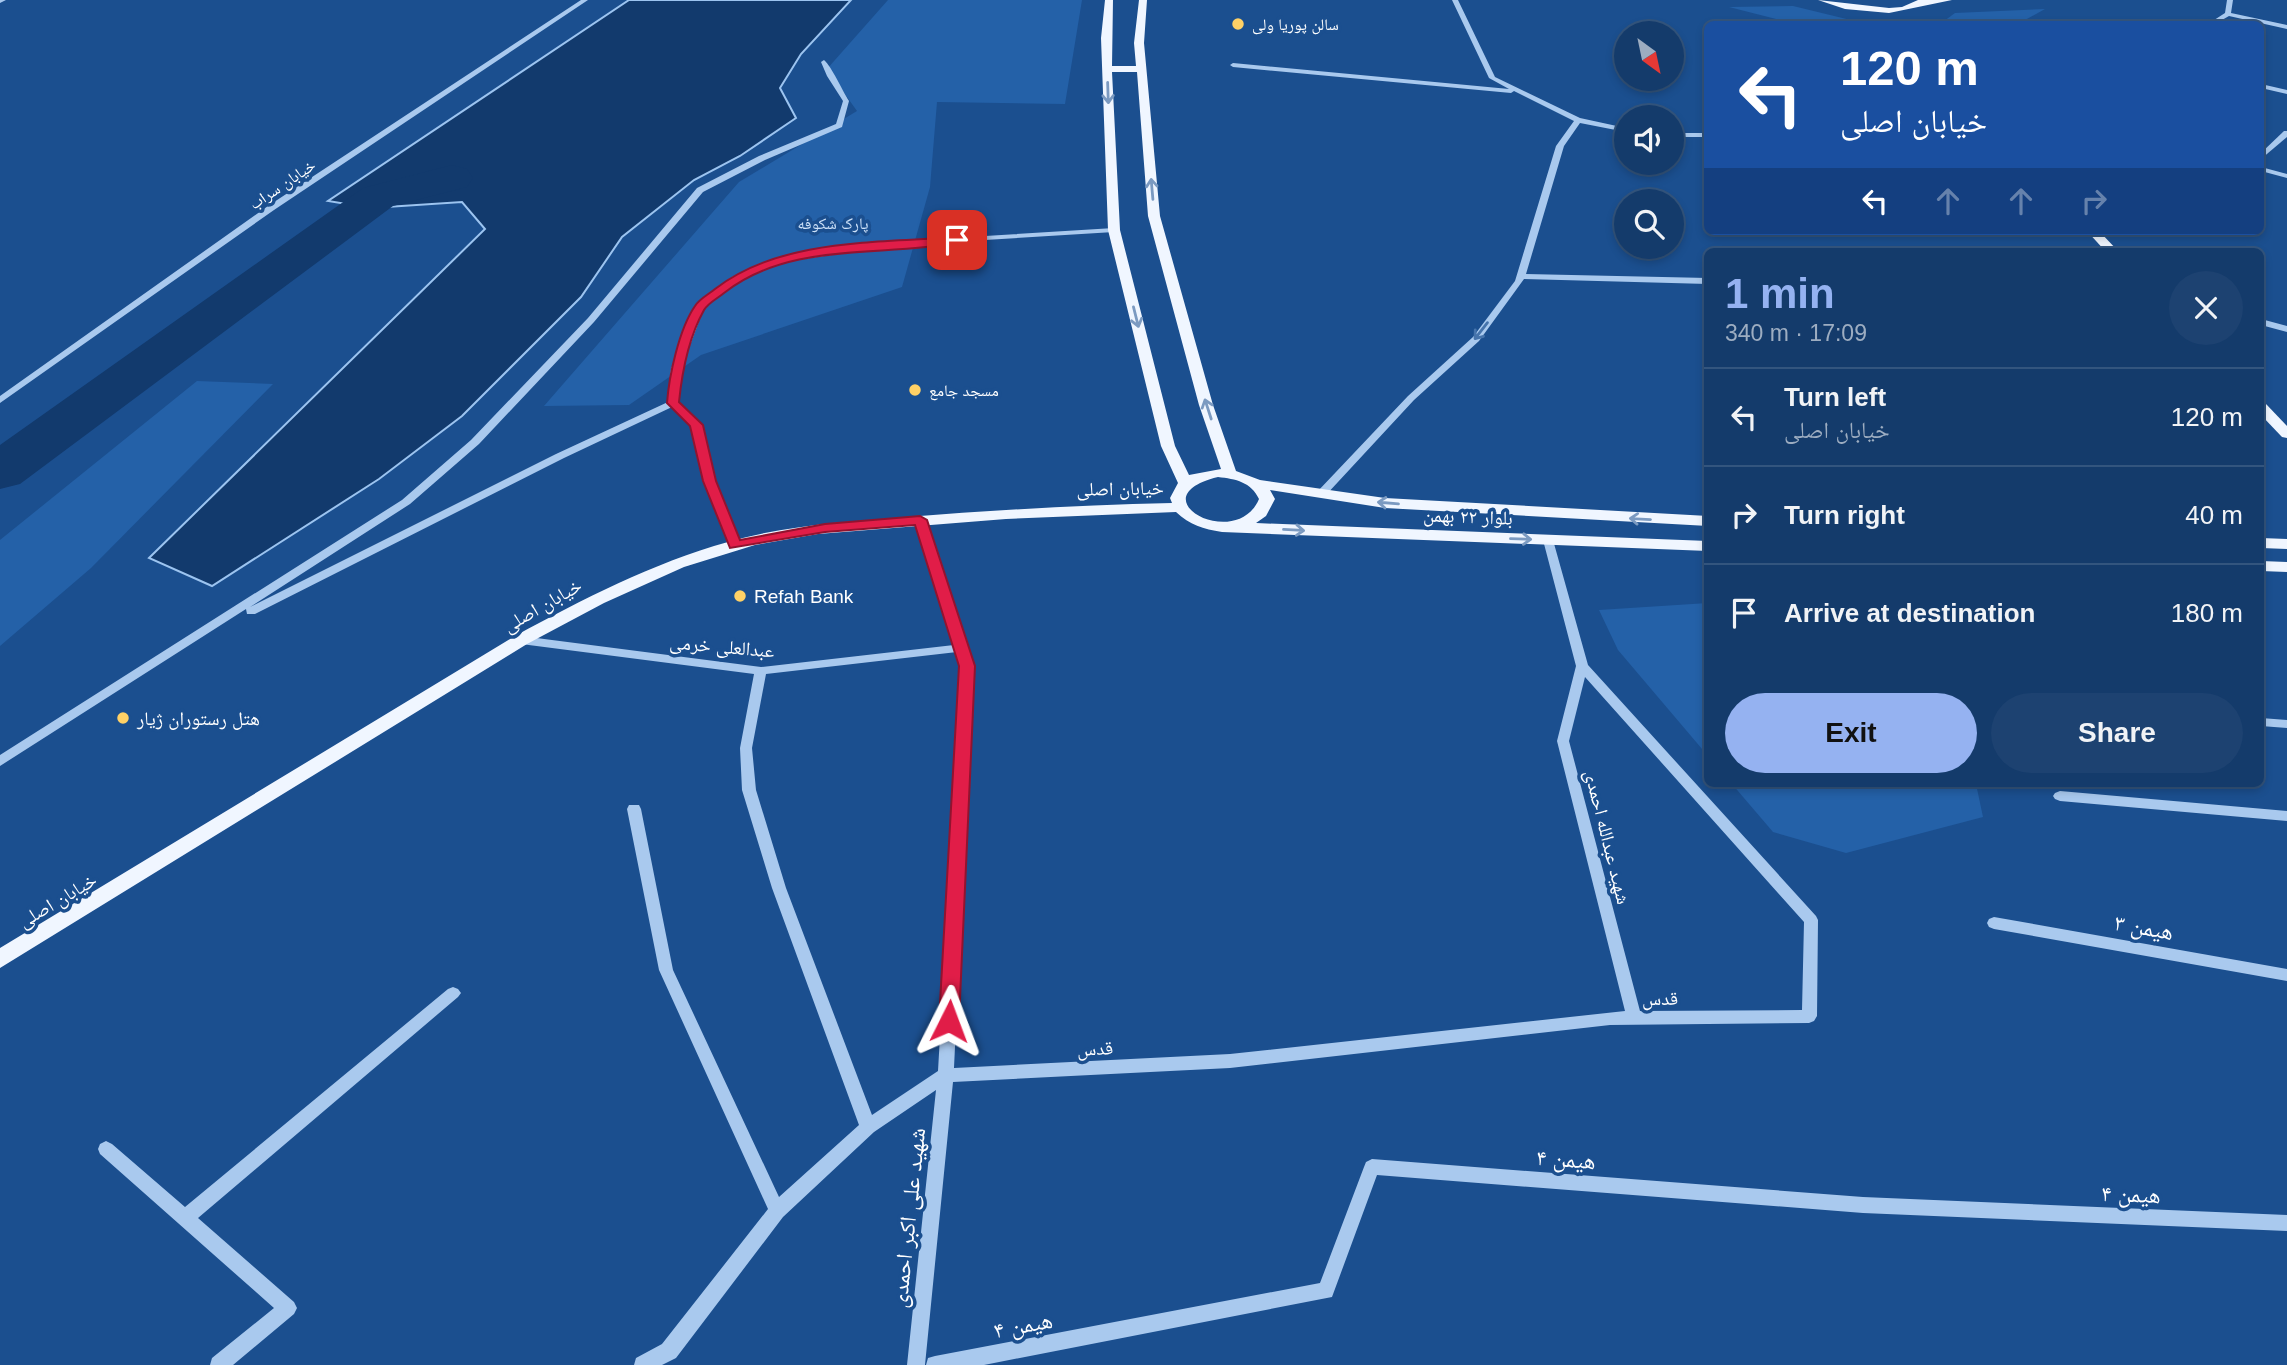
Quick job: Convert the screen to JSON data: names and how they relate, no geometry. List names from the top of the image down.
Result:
{
  "streets": {
    "main road": ["خیابان اصلی", "بلوار ۲۲ بهمن"],
    "street": [
      "خیابان سراب",
      "عبدالعلی خرمی",
      "شهید عبدالله احمدی",
      "هیمن ۳",
      "قدس",
      "هیمن ۴",
      "شهید علی اکبر احمدی"
    ]
  },
  "crossings": [
    ["خیابان اصلی", "بلوار ۲۲ بهمن"],
    ["خیابان اصلی", "عبدالعلی خرمی"],
    ["بلوار ۲۲ بهمن", "قدس"],
    ["شهید عبدالله احمدی", "قدس"],
    ["قدس", "شهید علی اکبر احمدی"]
  ],
  "parks": ["پارک شکوفه"],
  "places": [
    "سالن پوریا ولی",
    "مسجد جامع",
    "Refah Bank",
    "هتل رستوران ژیار"
  ],
  "north": "bottom right",
  "page": {
    "turn": ["120 m", "خیابان اصلی"],
    "heading": ["1 min", "340 m · 17:09"],
    "list": [
      {
        "name": "Turn left",
        "note": "خیابان اصلی",
        "value": "120 m"
      },
      {
        "name": "Turn right",
        "value": "40 m"
      },
      {
        "name": "Arrive at destination",
        "value": "180 m"
      }
    ],
    "buttons": ["Exit", "Share"]
  }
}
